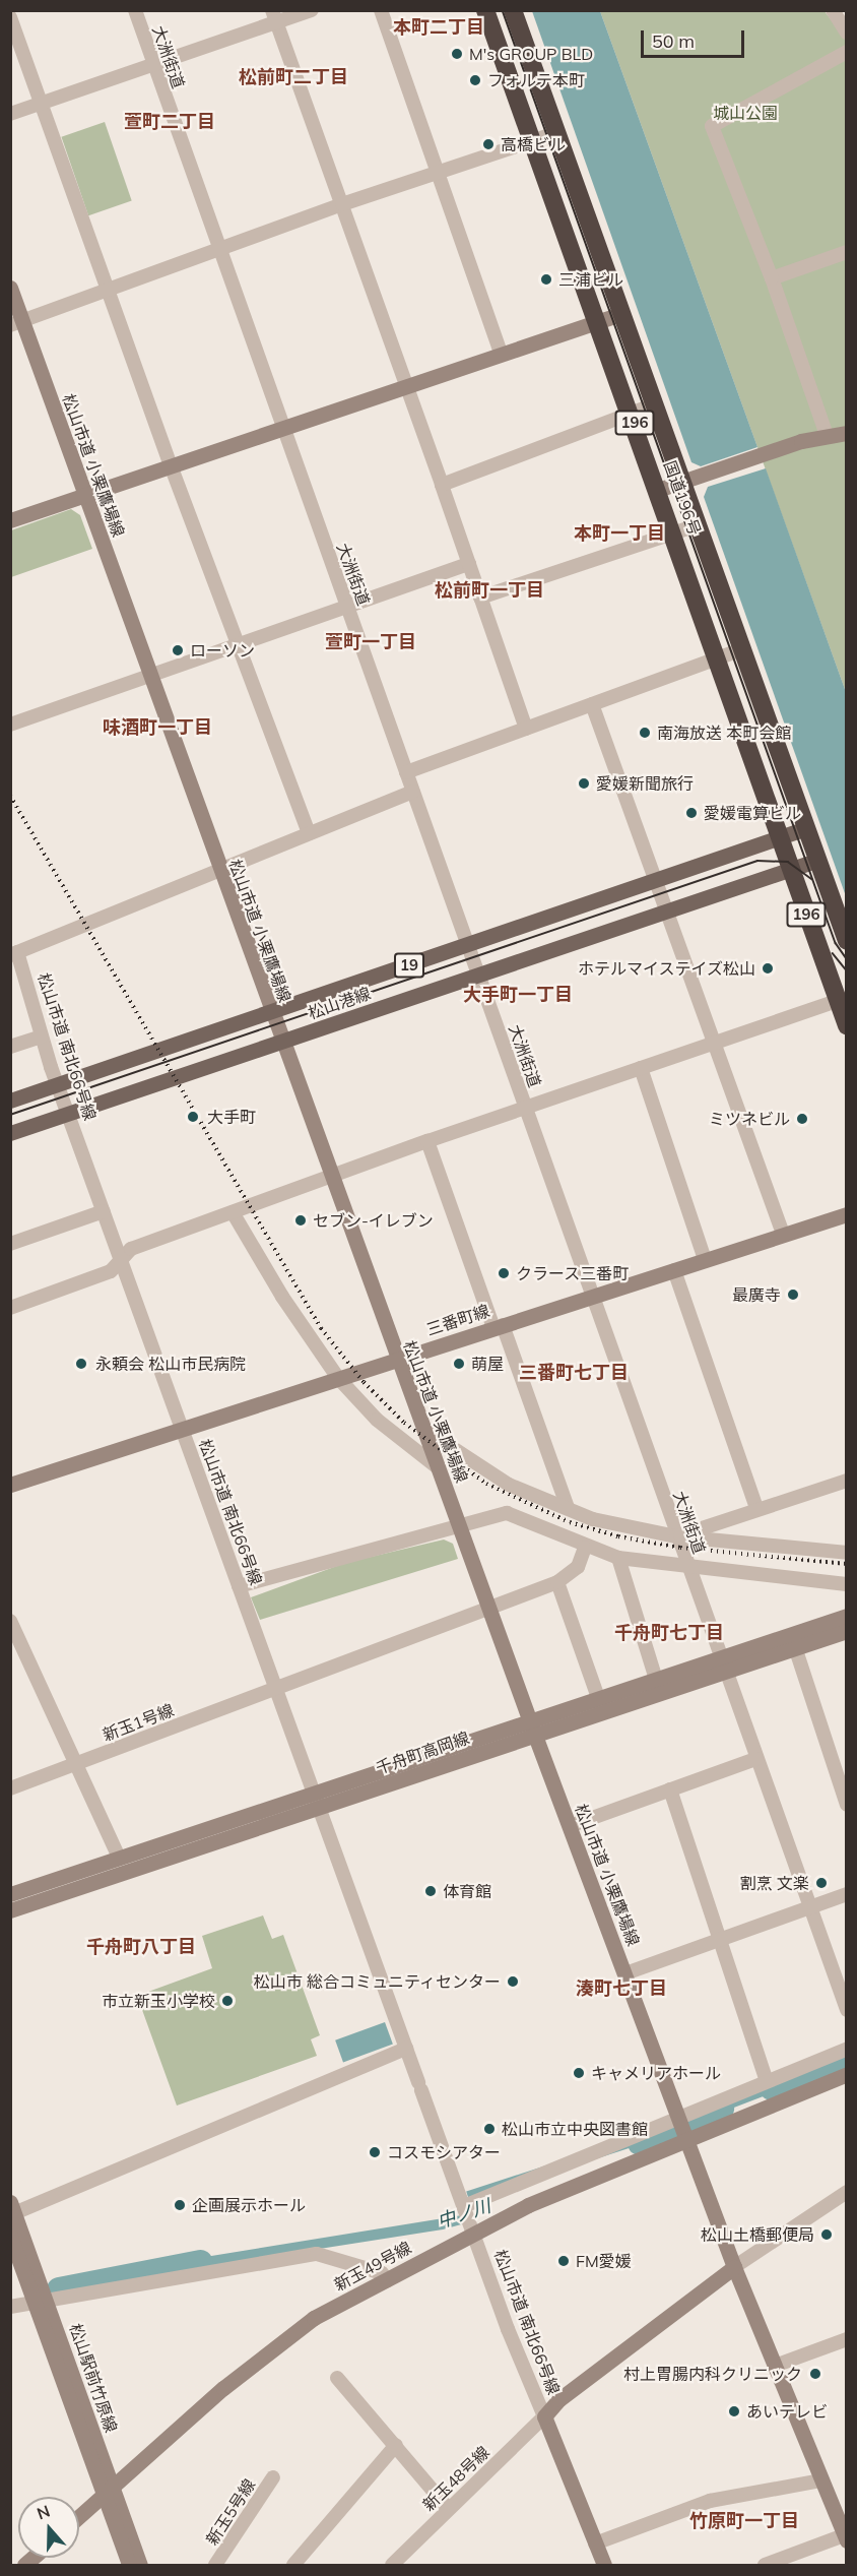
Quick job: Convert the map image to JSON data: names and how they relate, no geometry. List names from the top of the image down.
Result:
{
  "streets": {
    "highway": ["196", "国道196号"],
    "main road": ["19", "松山港線"],
    "street": [
      "大洲街道",
      "松山市道 小栗鷹場線",
      "松山市道 南北66号線",
      "三番町線",
      "新玉1号線",
      "千舟町高岡線",
      "新玉49号線",
      "松山駅前竹原線",
      "新玉48号線",
      "新玉5号線"
    ]
  },
  "crossings": [
    ["大洲街道", "松山港線"],
    ["大洲街道", "三番町線"],
    ["大洲街道", "千舟町高岡線"],
    ["松山市道 小栗鷹場線", "松山港線"],
    ["松山市道 小栗鷹場線", "三番町線"],
    ["松山市道 小栗鷹場線", "新玉1号線"],
    ["松山市道 小栗鷹場線", "千舟町高岡線"],
    ["松山市道 小栗鷹場線", "新玉49号線"],
    ["国道196号", "松山港線"],
    ["松山港線", "松山市道 南北66号線"],
    ["松山市道 南北66号線", "三番町線"],
    ["松山市道 南北66号線", "新玉1号線"],
    ["松山市道 南北66号線", "千舟町高岡線"],
    ["松山市道 南北66号線", "新玉49号線"],
    ["松山市道 南北66号線", "新玉48号線"],
    ["新玉49号線", "松山駅前竹原線"]
  ],
  "districts": [
    "本町二丁目",
    "松前町二丁目",
    "萱町二丁目",
    "本町一丁目",
    "松前町一丁目",
    "萱町一丁目",
    "味酒町一丁目",
    "大手町一丁目",
    "三番町七丁目",
    "千舟町七丁目",
    "千舟町八丁目",
    "湊町七丁目",
    "竹原町一丁目"
  ],
  "water": ["中ノ川"],
  "parks": ["城山公園"],
  "places": [
    "M's GROUP BLD",
    "フォルテ本町",
    "高橋ビル",
    "三浦ビル",
    "ローソン",
    "南海放送 本町会館",
    "愛媛新聞旅行",
    "愛媛電算ビル",
    "ホテルマイステイズ松山",
    "大手町",
    "ミツネビル",
    "セブン-イレブン",
    "クラース三番町",
    "最廣寺",
    "永頼会 松山市民病院",
    "萌屋",
    "割烹 文楽",
    "体育館",
    "松山市 総合コミュニティセンター",
    "市立新玉小学校",
    "キャメリアホール",
    "松山市立中央図書館",
    "コスモシアター",
    "企画展示ホール",
    "松山土橋郵便局",
    "FM愛媛",
    "村上胃腸内科クリニック",
    "あいテレビ"
  ],
  "scale_bar": "50 m",
  "north": "top"
}
